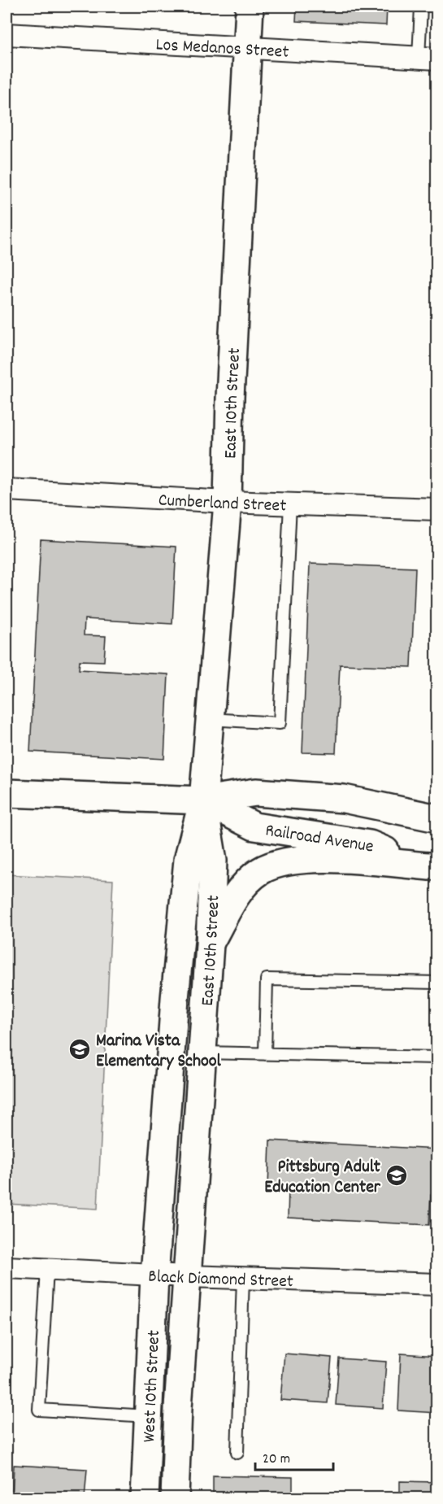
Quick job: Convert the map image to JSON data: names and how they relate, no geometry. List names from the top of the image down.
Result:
{
  "streets": {
    "main road": ["East 10th Street", "Railroad Avenue", "West 10th Street"],
    "street": ["Los Medanos Street", "Cumberland Street", "Black Diamond Street"]
  },
  "crossings": [
    ["Los Medanos Street", "East 10th Street"],
    ["East 10th Street", "Cumberland Street"],
    ["East 10th Street", "Railroad Avenue"],
    ["East 10th Street", "Black Diamond Street"],
    ["East 10th Street", "West 10th Street"],
    ["Black Diamond Street", "West 10th Street"]
  ],
  "places": {
    "school or university": ["Marina Vista Elementary School", "Pittsburg Adult Education Center"]
  },
  "scale_bar": "20 m"
}
